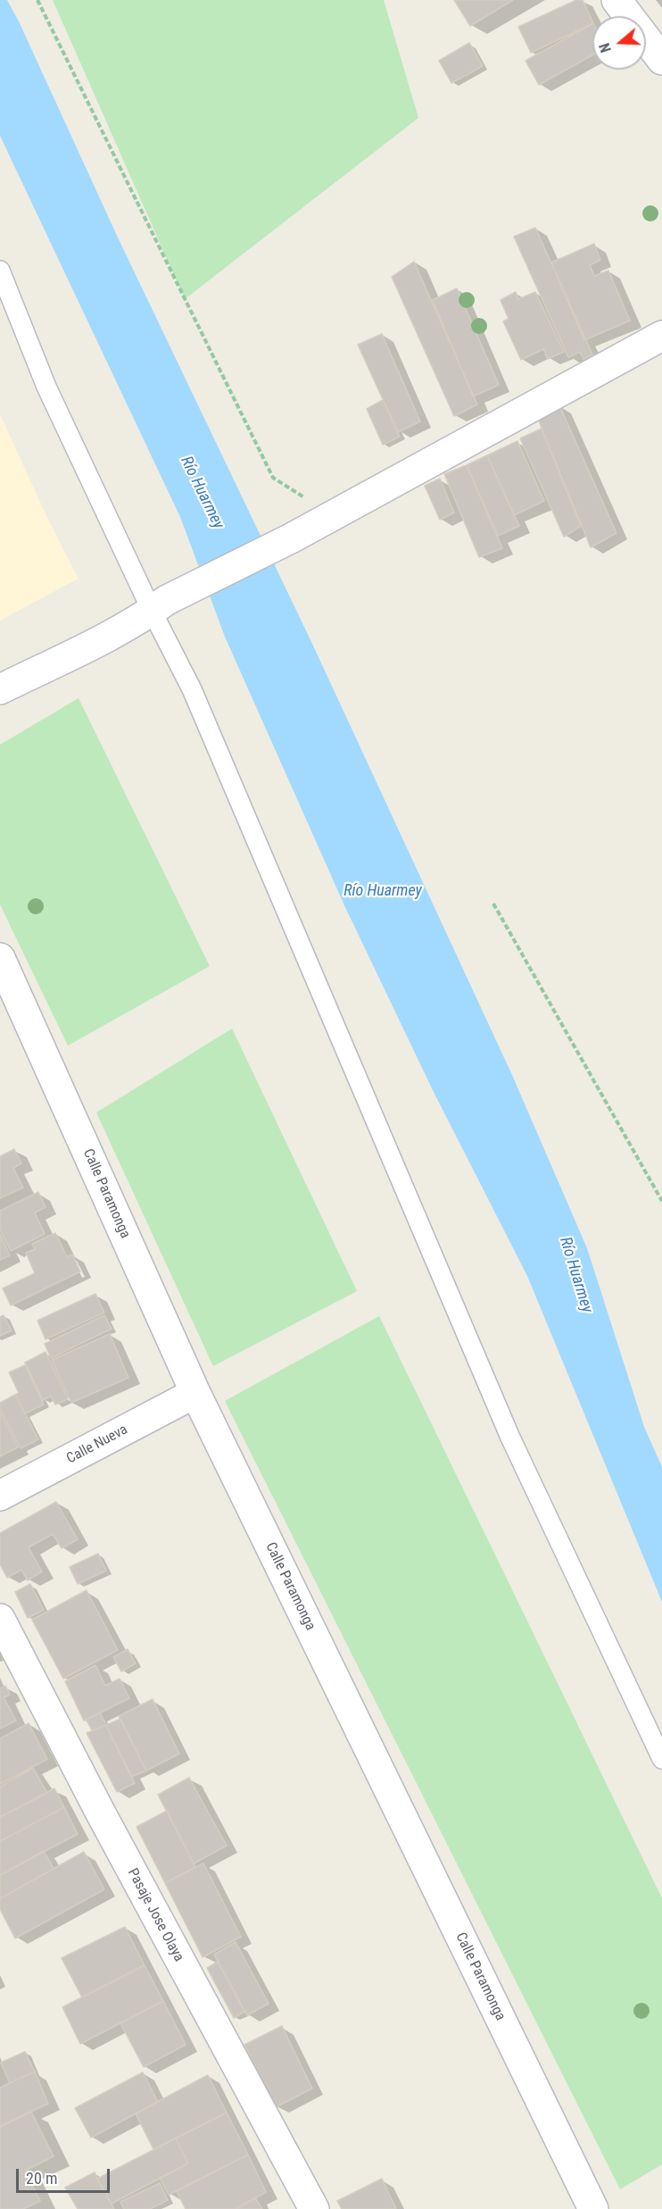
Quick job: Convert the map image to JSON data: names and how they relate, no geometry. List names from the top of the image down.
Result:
{
  "streets": {
    "street": ["Calle Paramonga", "Calle Nueva", "Pasaje Jose Olaya"]
  },
  "crossings": [
    ["Calle Paramonga", "Calle Nueva"]
  ],
  "water": ["Río Huarmey"],
  "scale_bar": "20 m",
  "north": "left"
}
